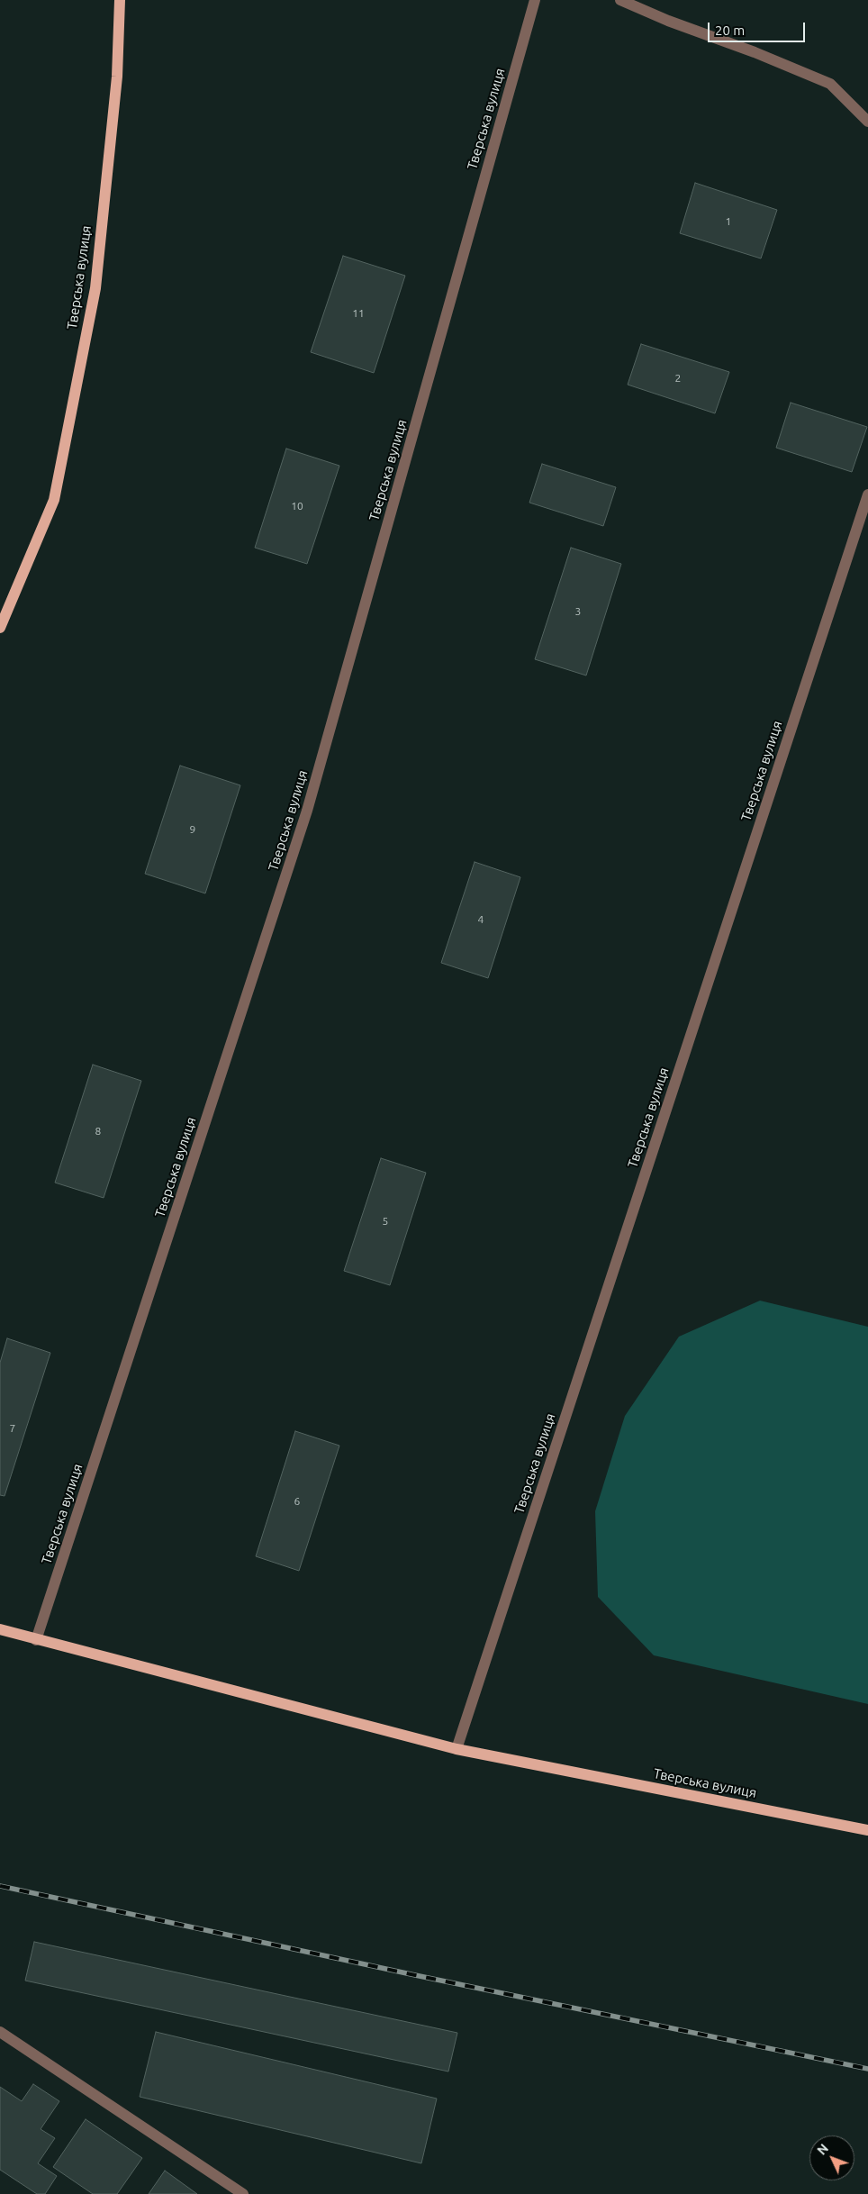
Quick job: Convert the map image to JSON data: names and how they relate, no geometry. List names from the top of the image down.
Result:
{
  "streets": {
    "main road": ["Тверська вулиця"]
  },
  "house_numbers": [
    "1",
    "11",
    "2",
    "10",
    "3",
    "9",
    "4",
    "8",
    "5",
    "7",
    "6"
  ],
  "scale_bar": "20 m",
  "north": "top left"
}
